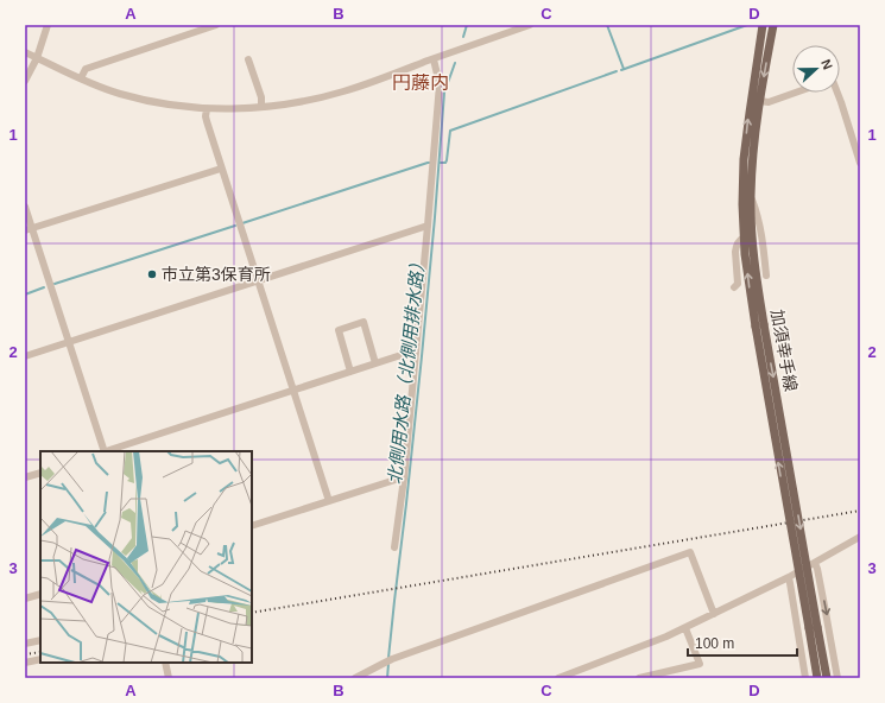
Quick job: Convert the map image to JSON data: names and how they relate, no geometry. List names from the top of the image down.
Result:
{
  "streets": {
    "main road": ["加須幸手線"]
  },
  "districts": ["円藤内"],
  "water": ["北側用水路（北側用排水路）"],
  "places": ["市立第3保育所"],
  "scale_bar": "100 m",
  "north": "right",
  "grid": {
    "columns": [
      "A",
      "B",
      "C",
      "D"
    ],
    "rows": ["1", "2", "3"]
  }
}
